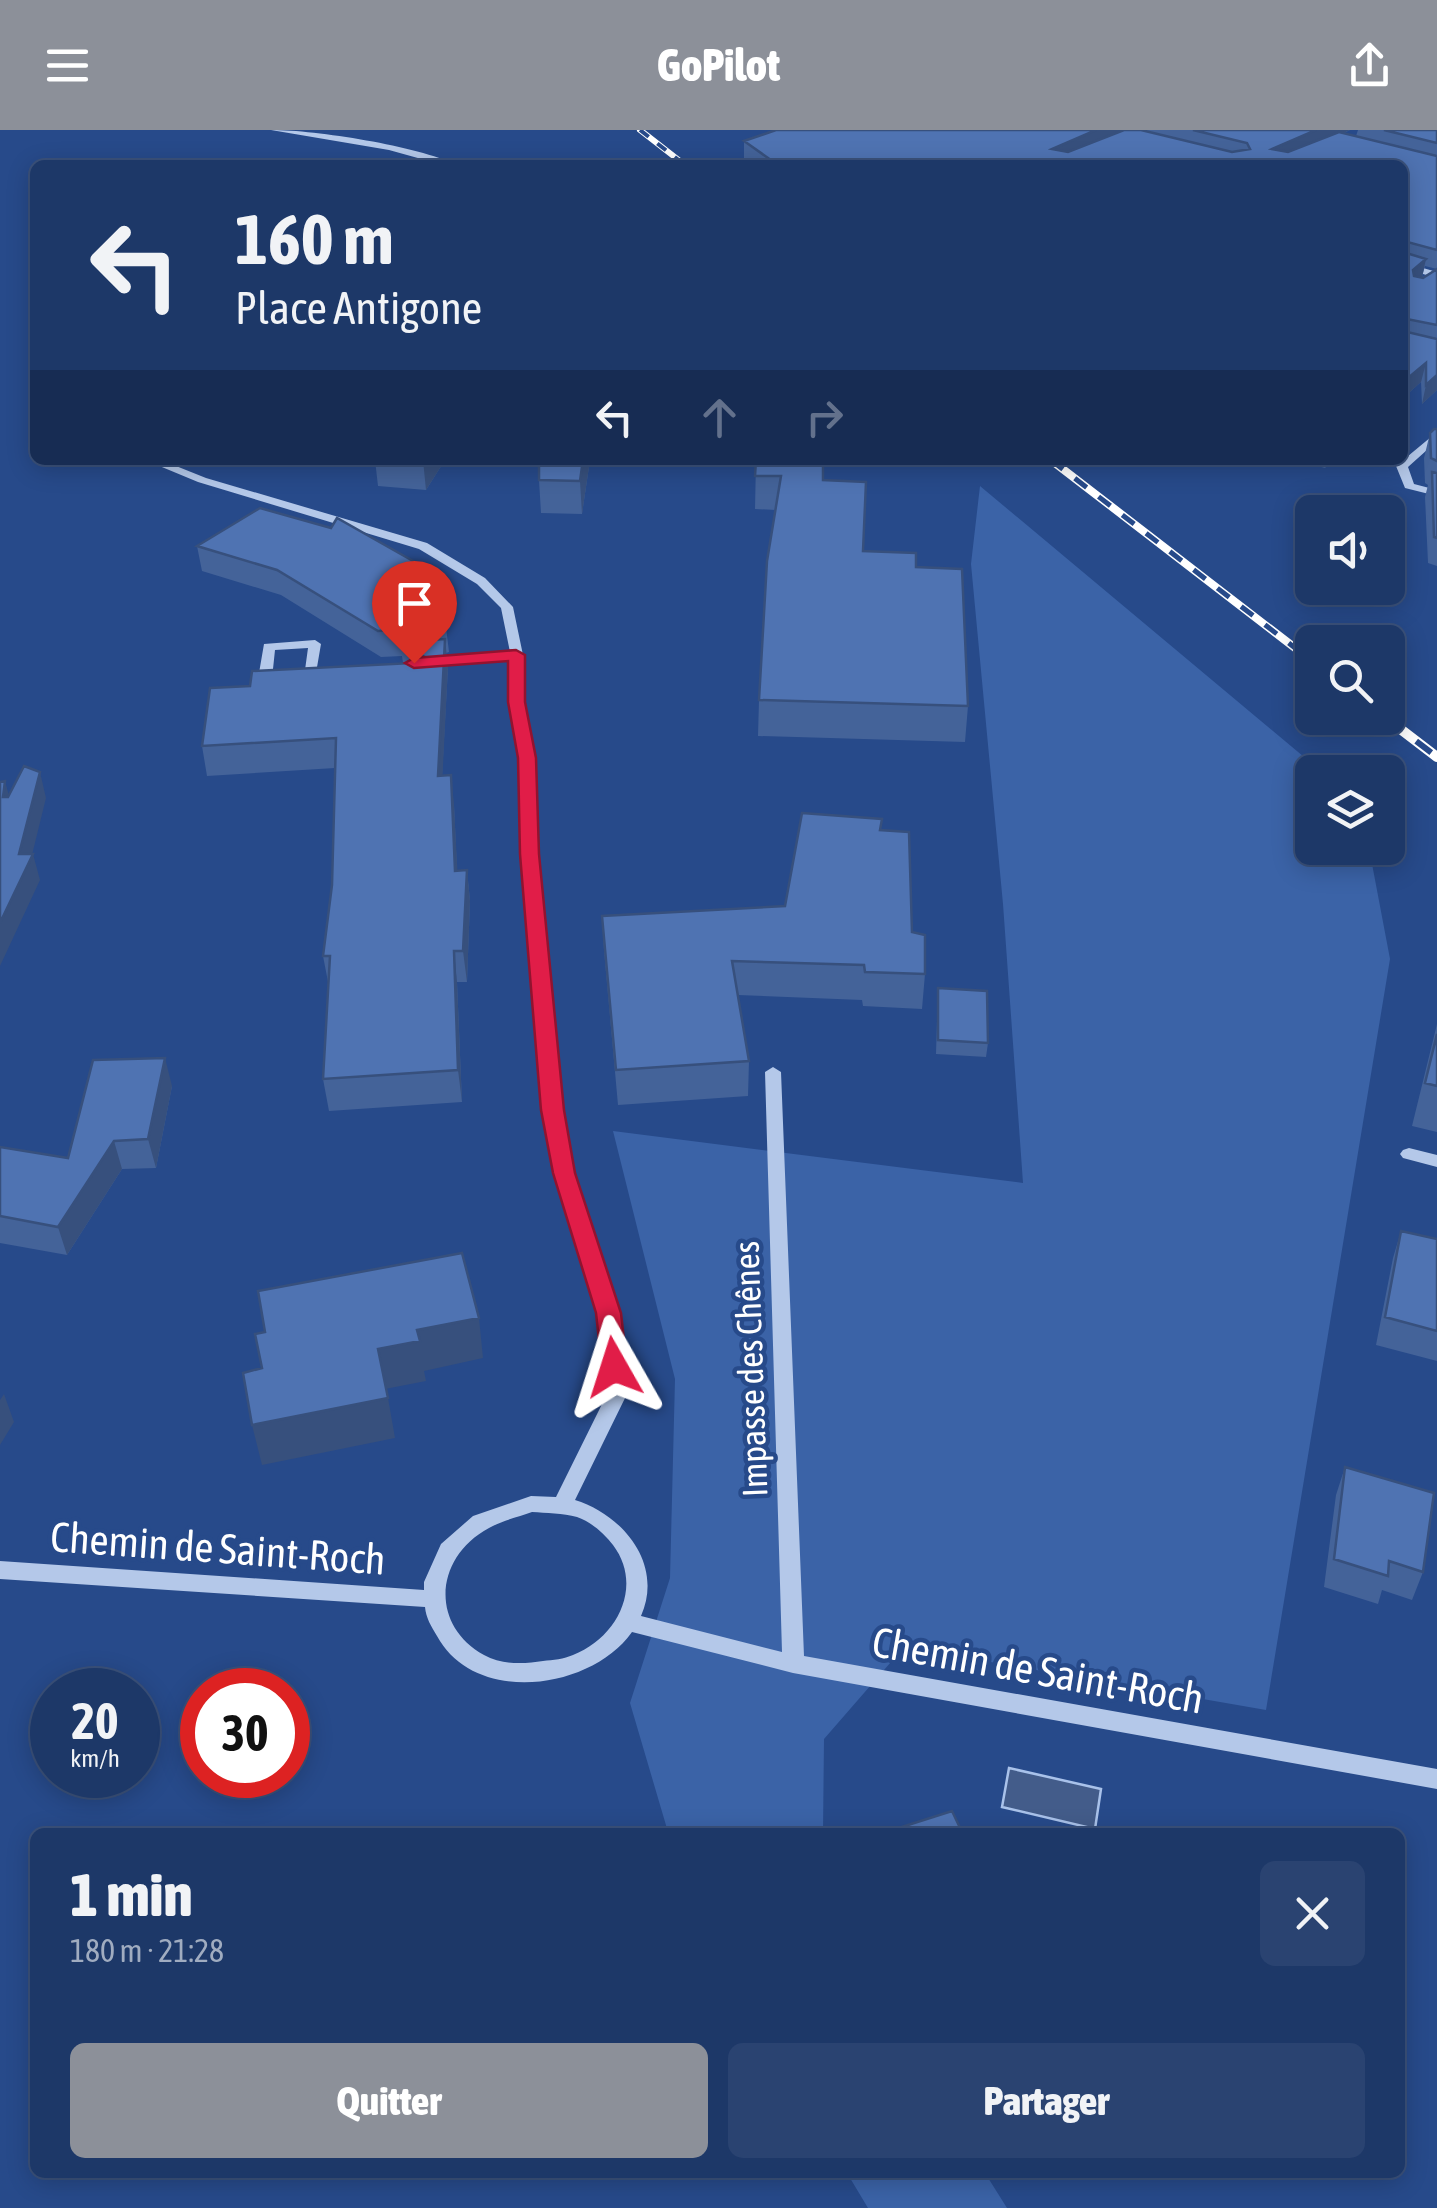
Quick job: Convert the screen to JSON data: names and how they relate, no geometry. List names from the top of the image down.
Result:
{
  "streets": {
    "street": ["Impasse des Chênes", "Chemin de Saint-Roch"]
  },
  "crossings": [
    ["Impasse des Chênes", "Chemin de Saint-Roch"]
  ],
  "page": {
    "header": "GoPilot",
    "turn": ["160 m", "Place Antigone"],
    "speed": "20 km/h",
    "limit": "30",
    "heading": ["1 min", "180 m · 21:28"],
    "buttons": ["Quitter", "Partager"]
  }
}
